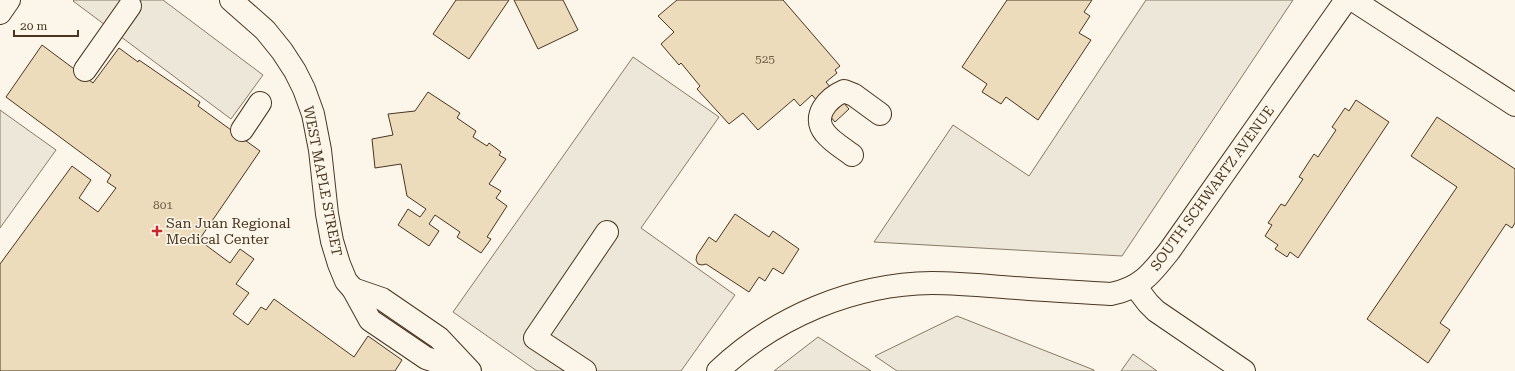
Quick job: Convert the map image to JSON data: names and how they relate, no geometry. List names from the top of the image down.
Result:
{
  "streets": {
    "street": ["WEST MAPLE STREET", "SOUTH SCHWARTZ AVENUE"]
  },
  "places": {
    "health": ["San Juan Regional Medical Center"]
  },
  "house_numbers": ["525", "801"],
  "scale_bar": "20 m"
}
